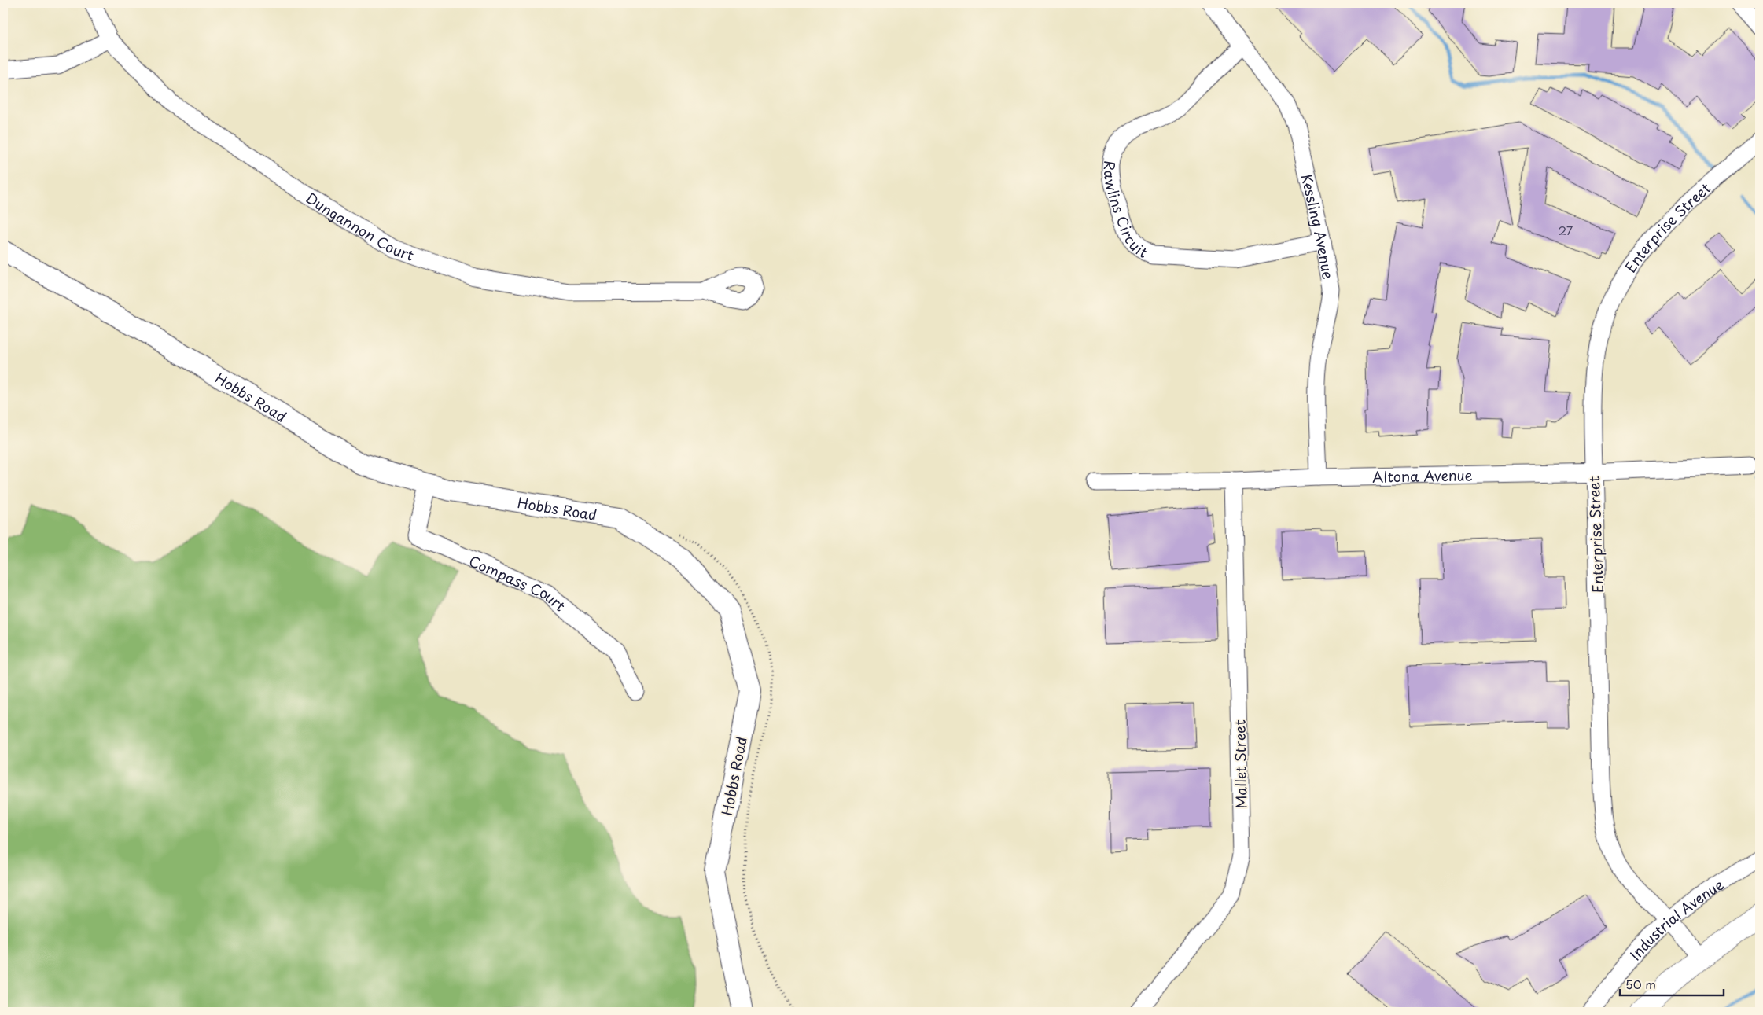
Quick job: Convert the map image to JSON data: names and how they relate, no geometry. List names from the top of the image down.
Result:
{
  "streets": {
    "street": [
      "Rawlins Circuit",
      "Dungannon Court",
      "Kessling Avenue",
      "Enterprise Street",
      "Hobbs Road",
      "Altona Avenue",
      "Compass Court",
      "Mallet Street",
      "Industrial Avenue"
    ]
  },
  "crossings": [
    ["Rawlins Circuit", "Kessling Avenue"],
    ["Kessling Avenue", "Altona Avenue"],
    ["Enterprise Street", "Altona Avenue"],
    ["Enterprise Street", "Industrial Avenue"],
    ["Hobbs Road", "Compass Court"],
    ["Altona Avenue", "Mallet Street"]
  ],
  "house_numbers": ["27"],
  "scale_bar": "50 m"
}
